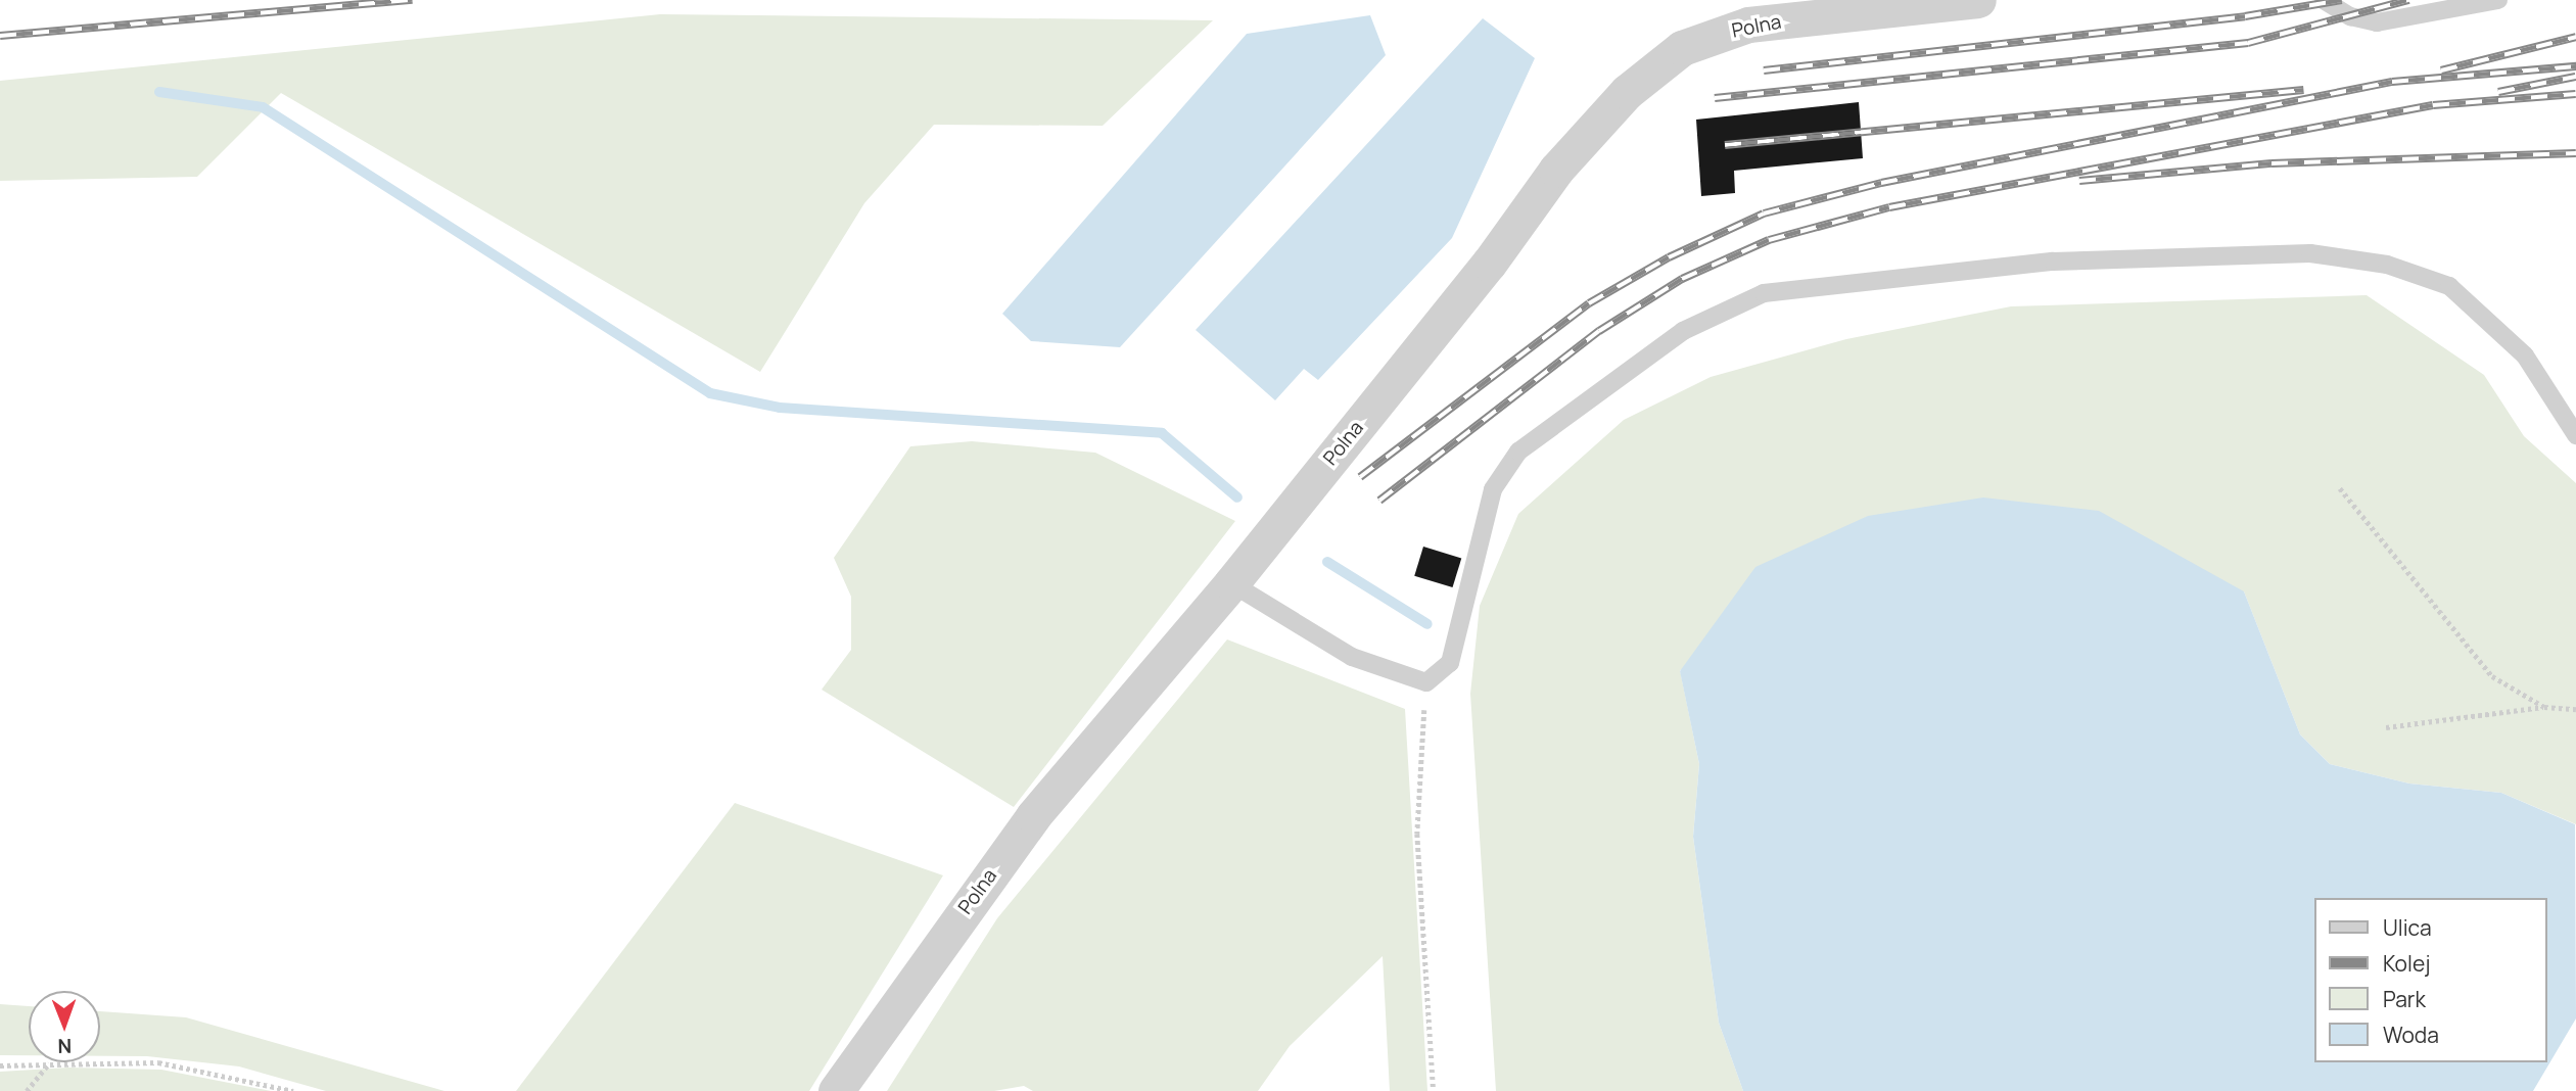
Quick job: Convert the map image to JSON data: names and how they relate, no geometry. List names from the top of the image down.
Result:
{
  "streets": {
    "street": ["Polna"]
  },
  "legend": [
    "Ulica",
    "Kolej",
    "Park",
    "Woda"
  ],
  "north": "bottom"
}
